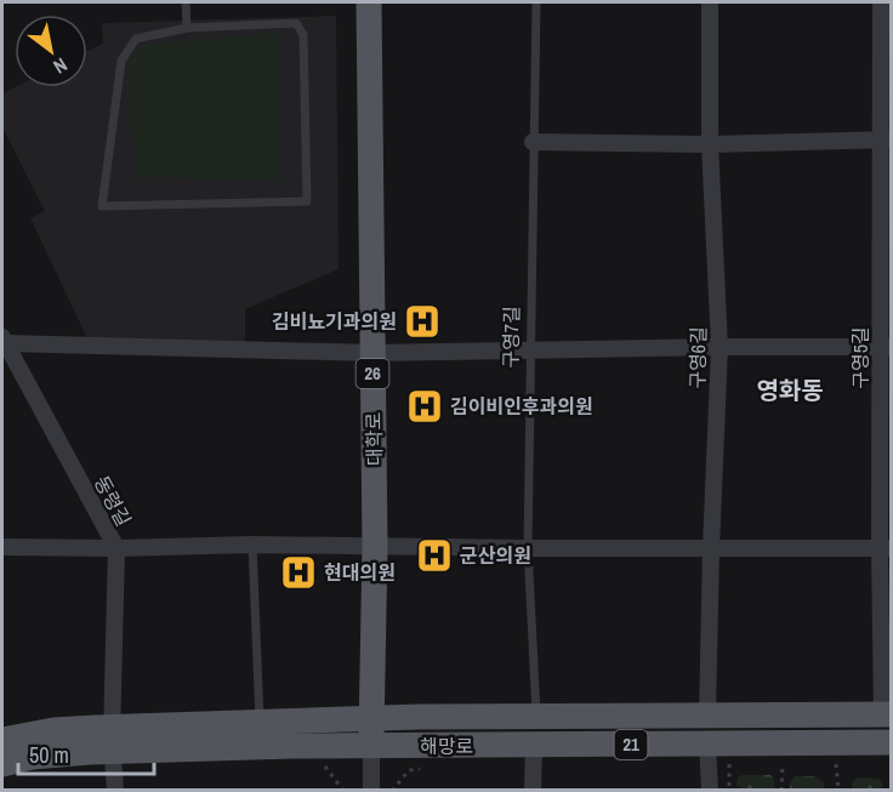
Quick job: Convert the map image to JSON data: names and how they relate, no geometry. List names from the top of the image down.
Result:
{
  "streets": {
    "main road": [
      "26",
      "대학로",
      "21",
      "해망로"
    ],
    "street": ["구영6길", "구영5길", "동령길"],
    "lane": ["구영7길"]
  },
  "crossings": [
    ["구영7길", "해망로"],
    ["구영6길", "해망로"],
    ["구영5길", "해망로"],
    ["대학로", "해망로"],
    ["동령길", "해망로"]
  ],
  "districts": ["영화동"],
  "places": {
    "hospital": [
      "김비뇨기과의원",
      "김이비인후과의원",
      "군산의원",
      "현대의원"
    ]
  },
  "scale_bar": "50 m",
  "north": "bottom right"
}
